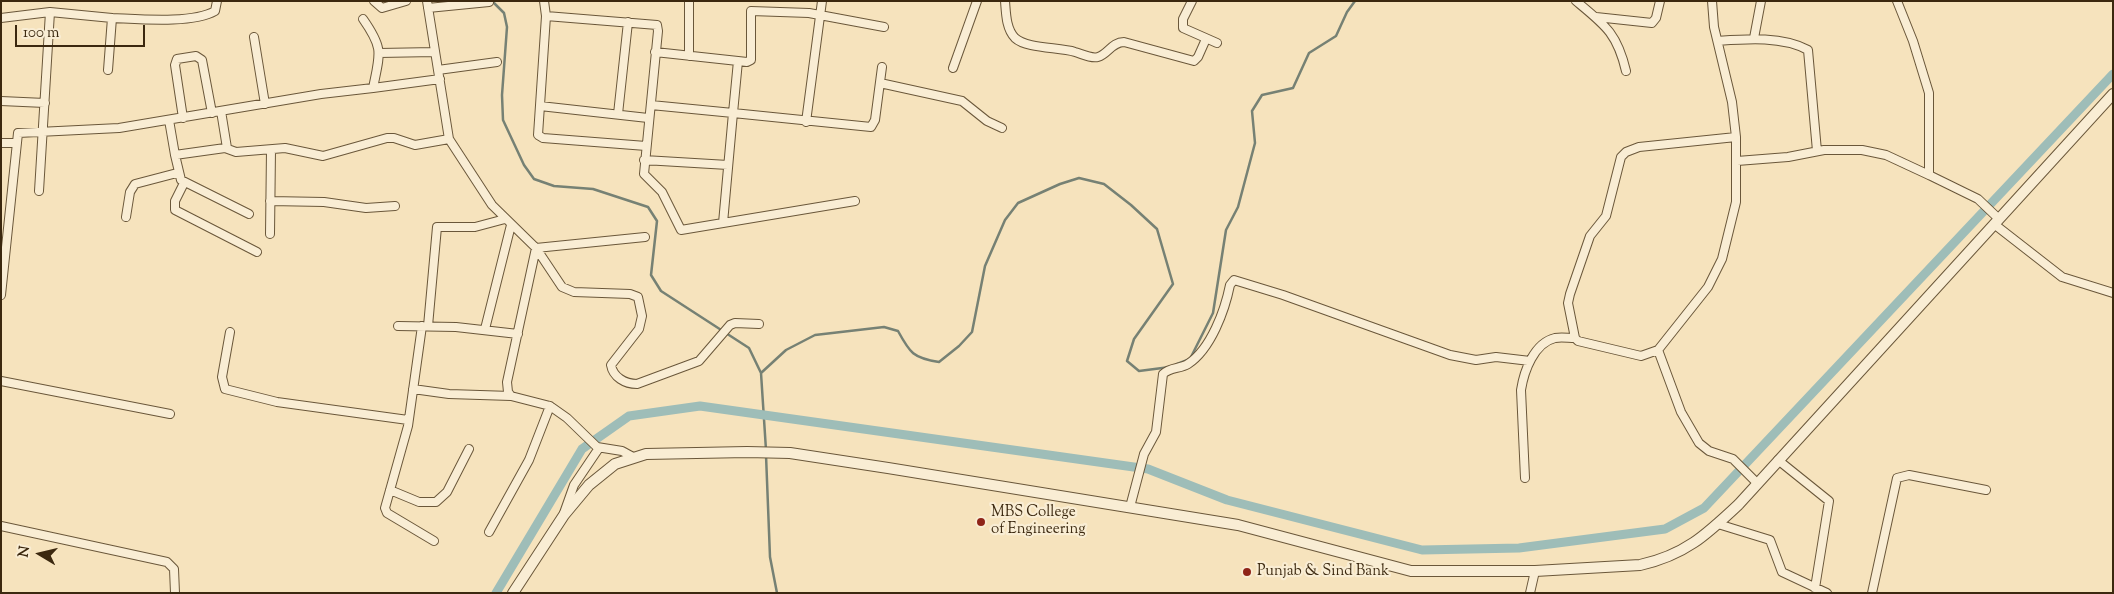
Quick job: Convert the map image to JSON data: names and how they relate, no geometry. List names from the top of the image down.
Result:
{
  "places": ["MBS College of Engineering", "Punjab & Sind Bank"],
  "scale_bar": "100 m",
  "north": "left"
}
